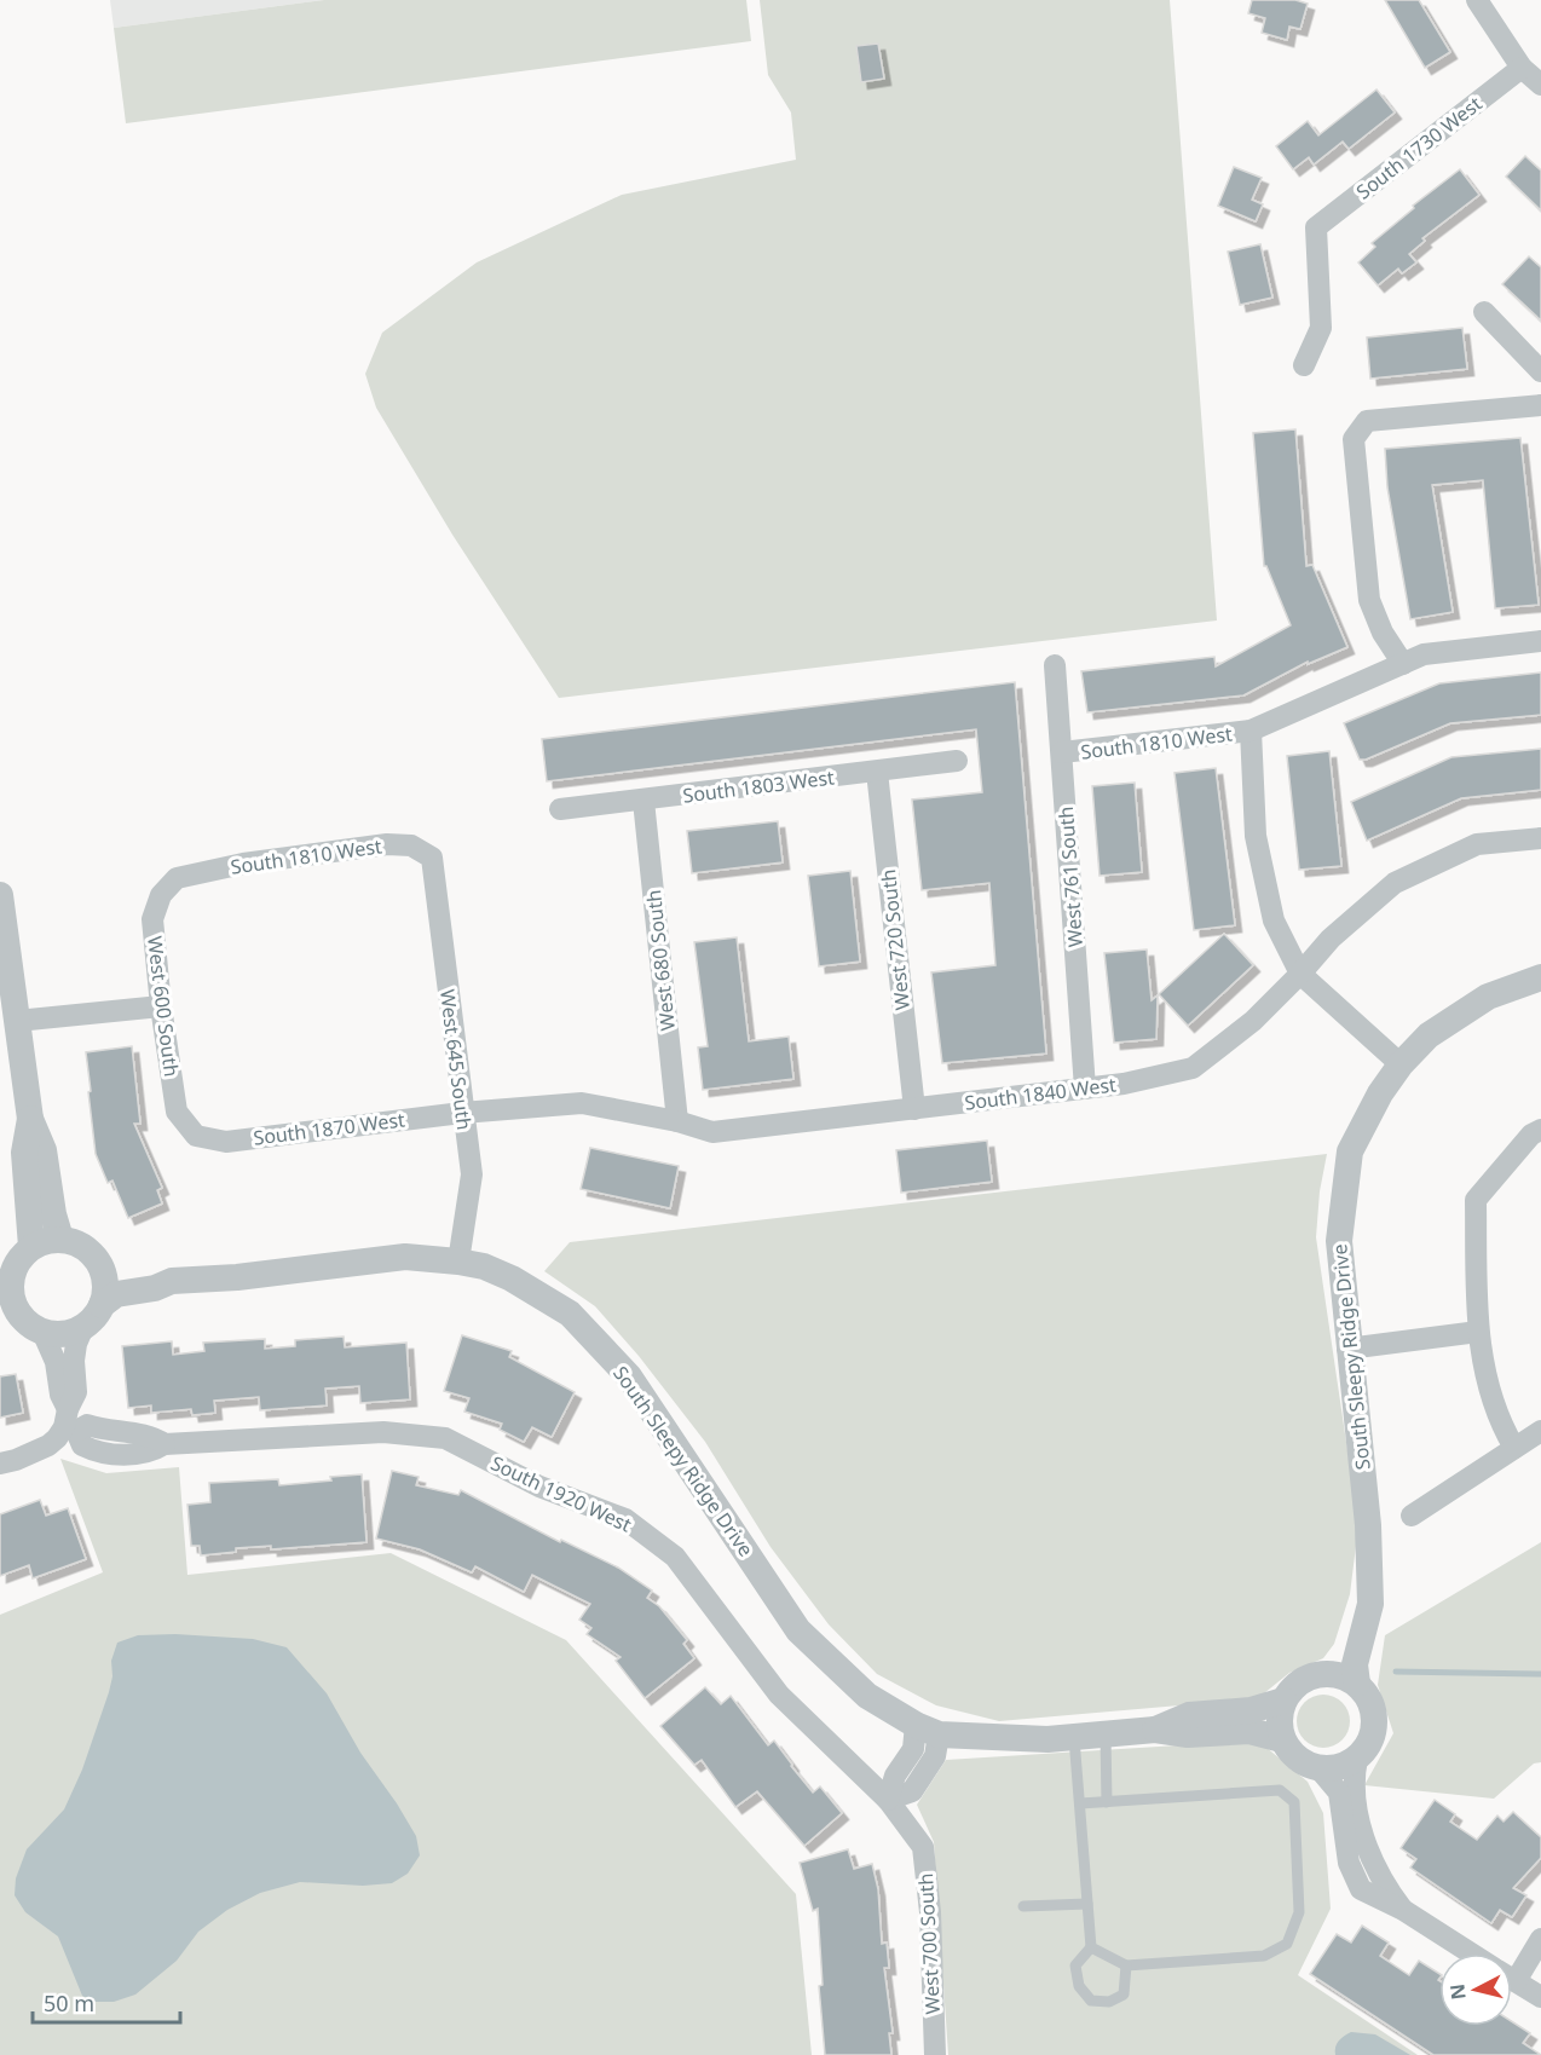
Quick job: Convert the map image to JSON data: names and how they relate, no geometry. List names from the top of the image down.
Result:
{
  "streets": {
    "street": [
      "South 1730 West",
      "South 1810 West",
      "South 1803 West",
      "West 761 South",
      "West 720 South",
      "West 680 South",
      "West 600 South",
      "West 645 South",
      "South 1840 West",
      "South 1870 West",
      "South Sleepy Ridge Drive",
      "South 1920 West",
      "West 700 South"
    ]
  },
  "crossings": [
    ["South 1810 West", "West 761 South"],
    ["South 1810 West", "West 600 South"],
    ["South 1810 West", "West 645 South"],
    ["South 1803 West", "West 720 South"],
    ["South 1803 West", "West 680 South"],
    ["West 761 South", "South 1840 West"],
    ["West 720 South", "South 1840 West"],
    ["West 680 South", "South 1840 West"],
    ["West 600 South", "South 1870 West"],
    ["West 645 South", "South 1840 West"],
    ["West 645 South", "South 1870 West"],
    ["West 645 South", "South Sleepy Ridge Drive"],
    ["South 1840 West", "South 1870 West"],
    ["South 1920 West", "West 700 South"]
  ],
  "scale_bar": "50 m",
  "north": "left"
}
